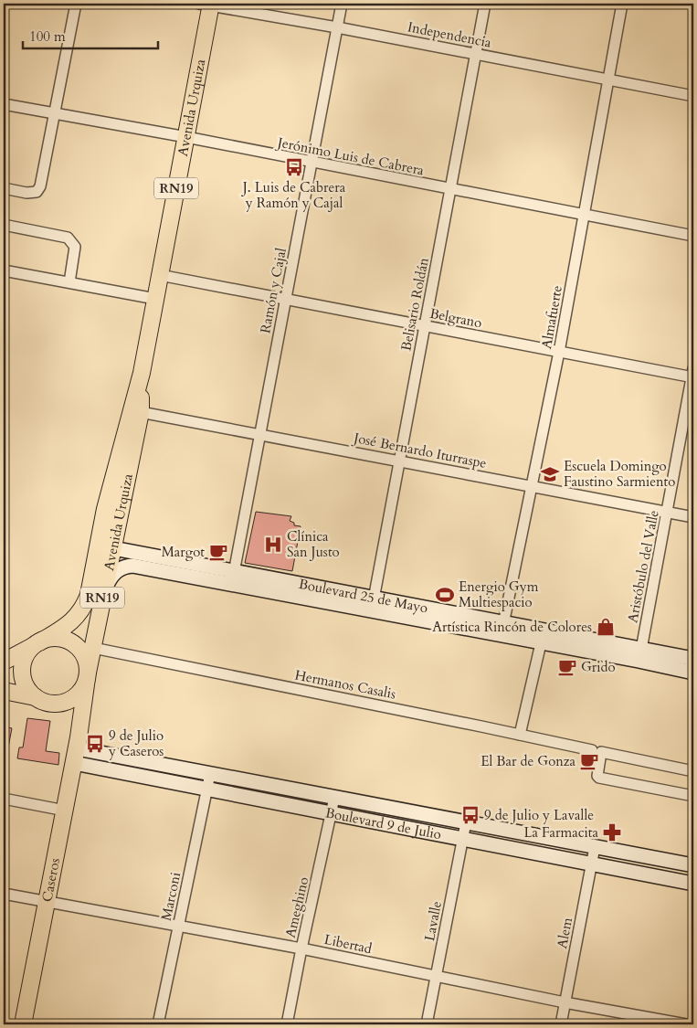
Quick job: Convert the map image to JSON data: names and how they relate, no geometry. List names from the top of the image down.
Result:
{
  "streets": {
    "main road": [
      "Avenida Urquiza",
      "RN19",
      "Boulevard 25 de Mayo",
      "Boulevard 9 de Julio",
      "Caseros"
    ],
    "street": [
      "Independencia",
      "Jerónimo Luis de Cabrera",
      "Ramón y Cajal",
      "Belisario Roldán",
      "Almafuerte",
      "Belgrano",
      "José Bernardo Iturraspe",
      "Aristóbulo del Valle",
      "Hermanos Casalis",
      "Marconi",
      "Ameghino",
      "Lavalle",
      "Alem",
      "Libertad"
    ]
  },
  "crossings": [
    ["Independencia", "Avenida Urquiza"],
    ["Independencia", "Ramón y Cajal"],
    ["Independencia", "Belisario Roldán"],
    ["Independencia", "Almafuerte"],
    ["Avenida Urquiza", "Jerónimo Luis de Cabrera"],
    ["Avenida Urquiza", "RN19"],
    ["Avenida Urquiza", "Belgrano"],
    ["Avenida Urquiza", "José Bernardo Iturraspe"],
    ["Avenida Urquiza", "Boulevard 25 de Mayo"],
    ["Avenida Urquiza", "Hermanos Casalis"],
    ["Avenida Urquiza", "Caseros"],
    ["Jerónimo Luis de Cabrera", "Ramón y Cajal"],
    ["Jerónimo Luis de Cabrera", "Belisario Roldán"],
    ["Jerónimo Luis de Cabrera", "Almafuerte"],
    ["RN19", "Caseros"],
    ["Ramón y Cajal", "Belgrano"],
    ["Ramón y Cajal", "José Bernardo Iturraspe"],
    ["Ramón y Cajal", "Boulevard 25 de Mayo"],
    ["Belisario Roldán", "Belgrano"],
    ["Belisario Roldán", "José Bernardo Iturraspe"],
    ["Belisario Roldán", "Boulevard 25 de Mayo"],
    ["Almafuerte", "Belgrano"],
    ["Almafuerte", "José Bernardo Iturraspe"],
    ["Almafuerte", "Boulevard 25 de Mayo"],
    ["Belgrano", "Aristóbulo del Valle"],
    ["José Bernardo Iturraspe", "Aristóbulo del Valle"],
    ["Aristóbulo del Valle", "Boulevard 25 de Mayo"],
    ["Boulevard 9 de Julio", "Caseros"],
    ["Boulevard 9 de Julio", "Marconi"],
    ["Boulevard 9 de Julio", "Ameghino"],
    ["Boulevard 9 de Julio", "Lavalle"],
    ["Boulevard 9 de Julio", "Alem"],
    ["Caseros", "Libertad"],
    ["Marconi", "Libertad"],
    ["Ameghino", "Libertad"],
    ["Lavalle", "Libertad"],
    ["Alem", "Libertad"]
  ],
  "places": {
    "bus stop": ["J. Luis de Cabrera y Ramón y Cajal", "9 de Julio y Caseros", "9 de Julio y Lavalle"],
    "school or university": ["Escuela Domingo Faustino Sarmiento"],
    "hospital": ["Clínica San Justo"],
    "cafe": ["Margot", "Grido", "El Bar de Gonza"],
    "sports": ["Energio Gym Multiespacio"],
    "shop": ["Artística Rincón de Colores"],
    "pharmacy": ["La Farmacita"]
  },
  "scale_bar": "100 m"
}
